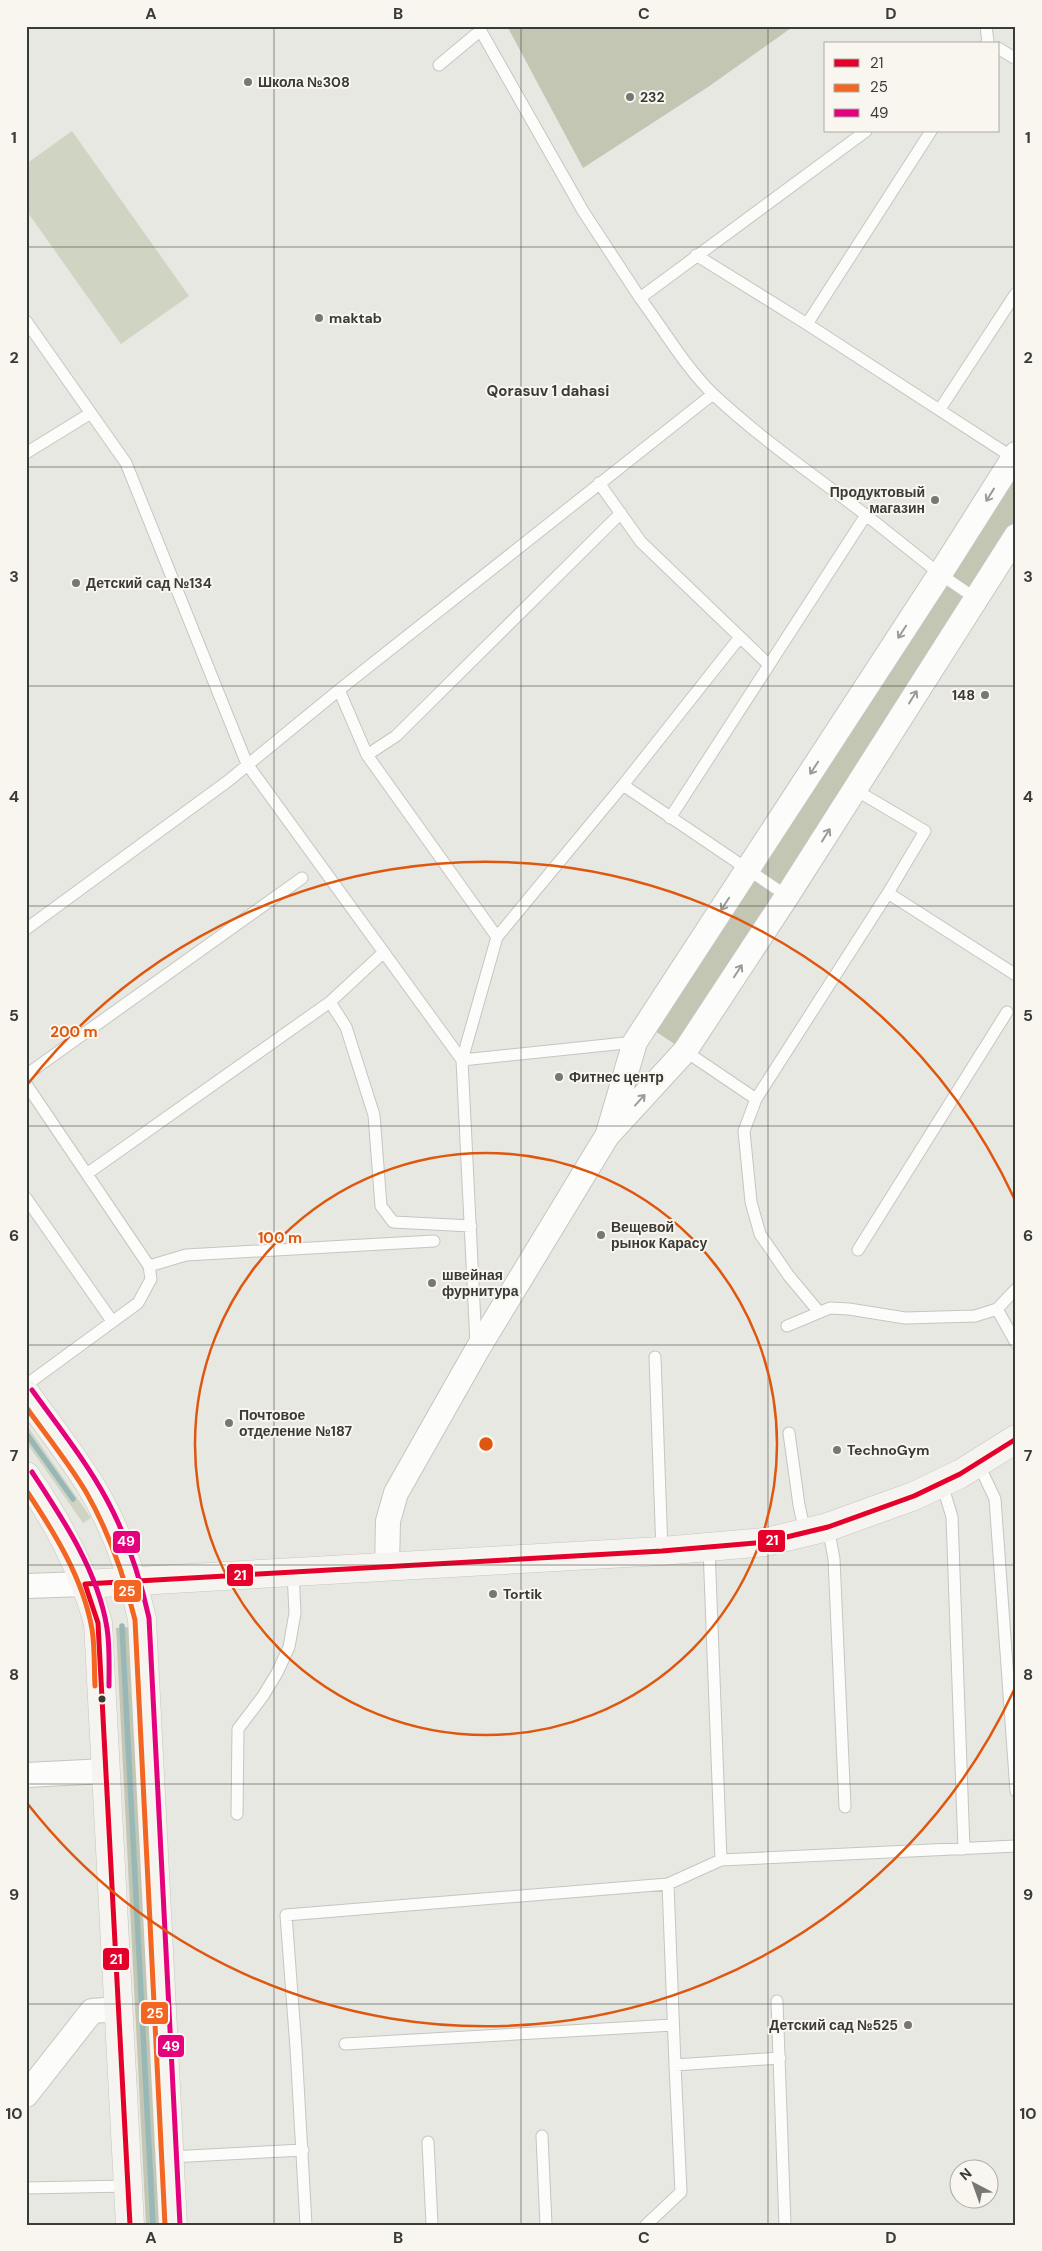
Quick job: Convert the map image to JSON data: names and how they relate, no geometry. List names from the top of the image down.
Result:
{
  "districts": ["Qorasuv 1 dahasi"],
  "places": [
    "Школа №308",
    "232",
    "maktab",
    "Продуктовый магазин",
    "Детский сад №134",
    "148",
    "Фитнес центр",
    "Вещевой рынок Карасу",
    "швейная фурнитура",
    "Почтовое отделение №187",
    "TechnoGym",
    "Tortik",
    "Детский сад №525"
  ],
  "lines": ["transit line 49", "transit line 25", "transit line 21"],
  "legend": ["21", "25", "49"],
  "north": "top left",
  "grid": {
    "columns": [
      "A",
      "B",
      "C",
      "D"
    ],
    "rows": [
      "1",
      "2",
      "3",
      "4",
      "5",
      "6",
      "7",
      "8",
      "9",
      "10"
    ]
  },
  "rings": ["200 m", "100 m"]
}
